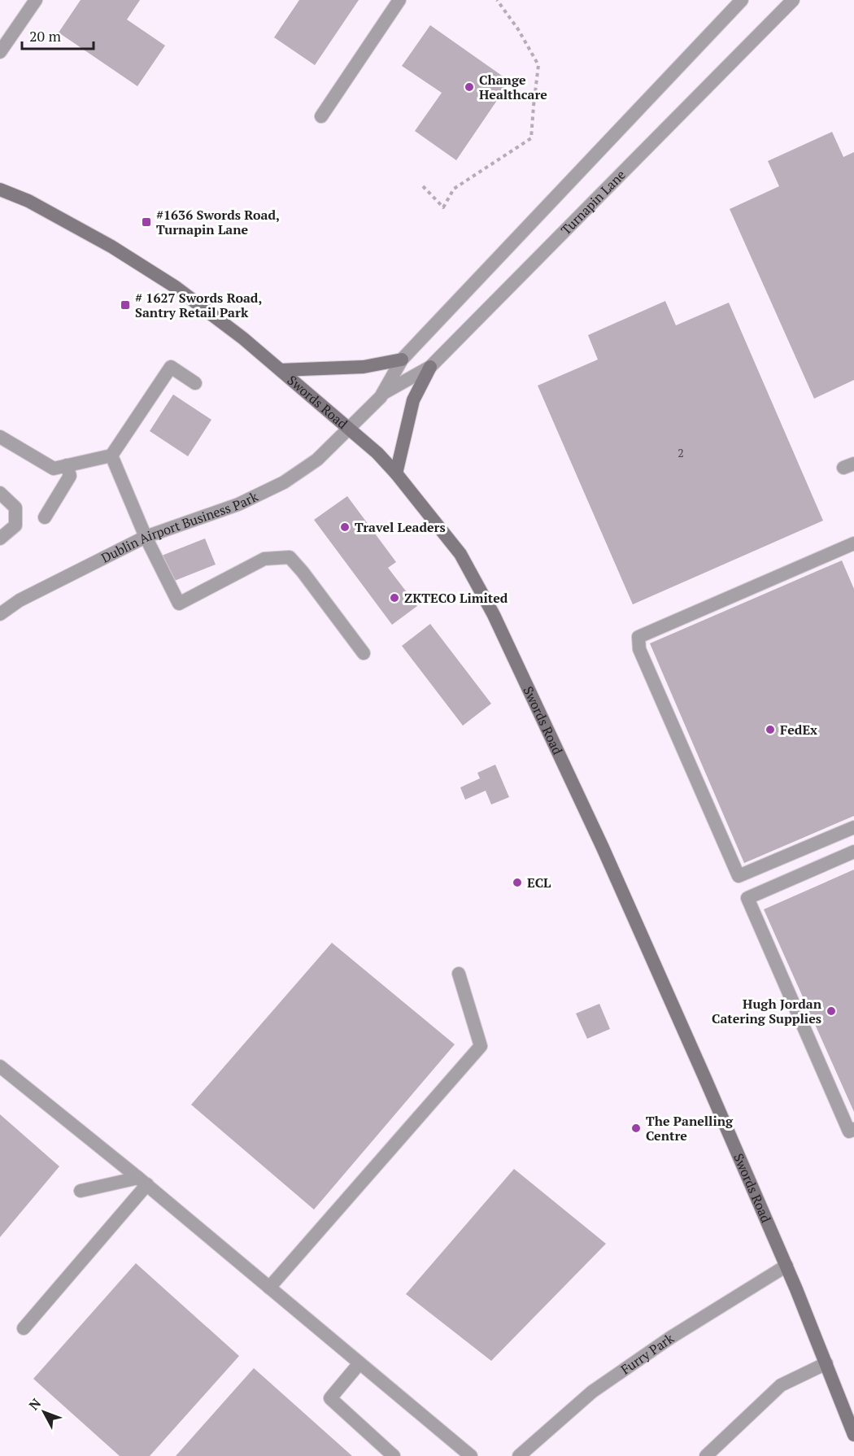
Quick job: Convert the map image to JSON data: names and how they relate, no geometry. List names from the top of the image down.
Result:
{
  "streets": {
    "main road": ["Swords Road"],
    "street": ["Turnapin Lane", "Dublin Airport Business Park", "Furry Park"]
  },
  "crossings": [
    ["Turnapin Lane", "Swords Road"],
    ["Turnapin Lane", "Dublin Airport Business Park"],
    ["Swords Road", "Dublin Airport Business Park"],
    ["Swords Road", "Furry Park"]
  ],
  "places": {
    "other": [
      "Change Healthcare",
      "Travel Leaders",
      "ZKTECO Limited",
      "FedEx",
      "ECL",
      "Hugh Jordan Catering Supplies",
      "The Panelling Centre"
    ],
    "transit": ["#1636 Swords Road, Turnapin Lane", "# 1627 Swords Road, Santry Retail Park"]
  },
  "house_numbers": ["2"],
  "scale_bar": "20 m",
  "north": "top left"
}
